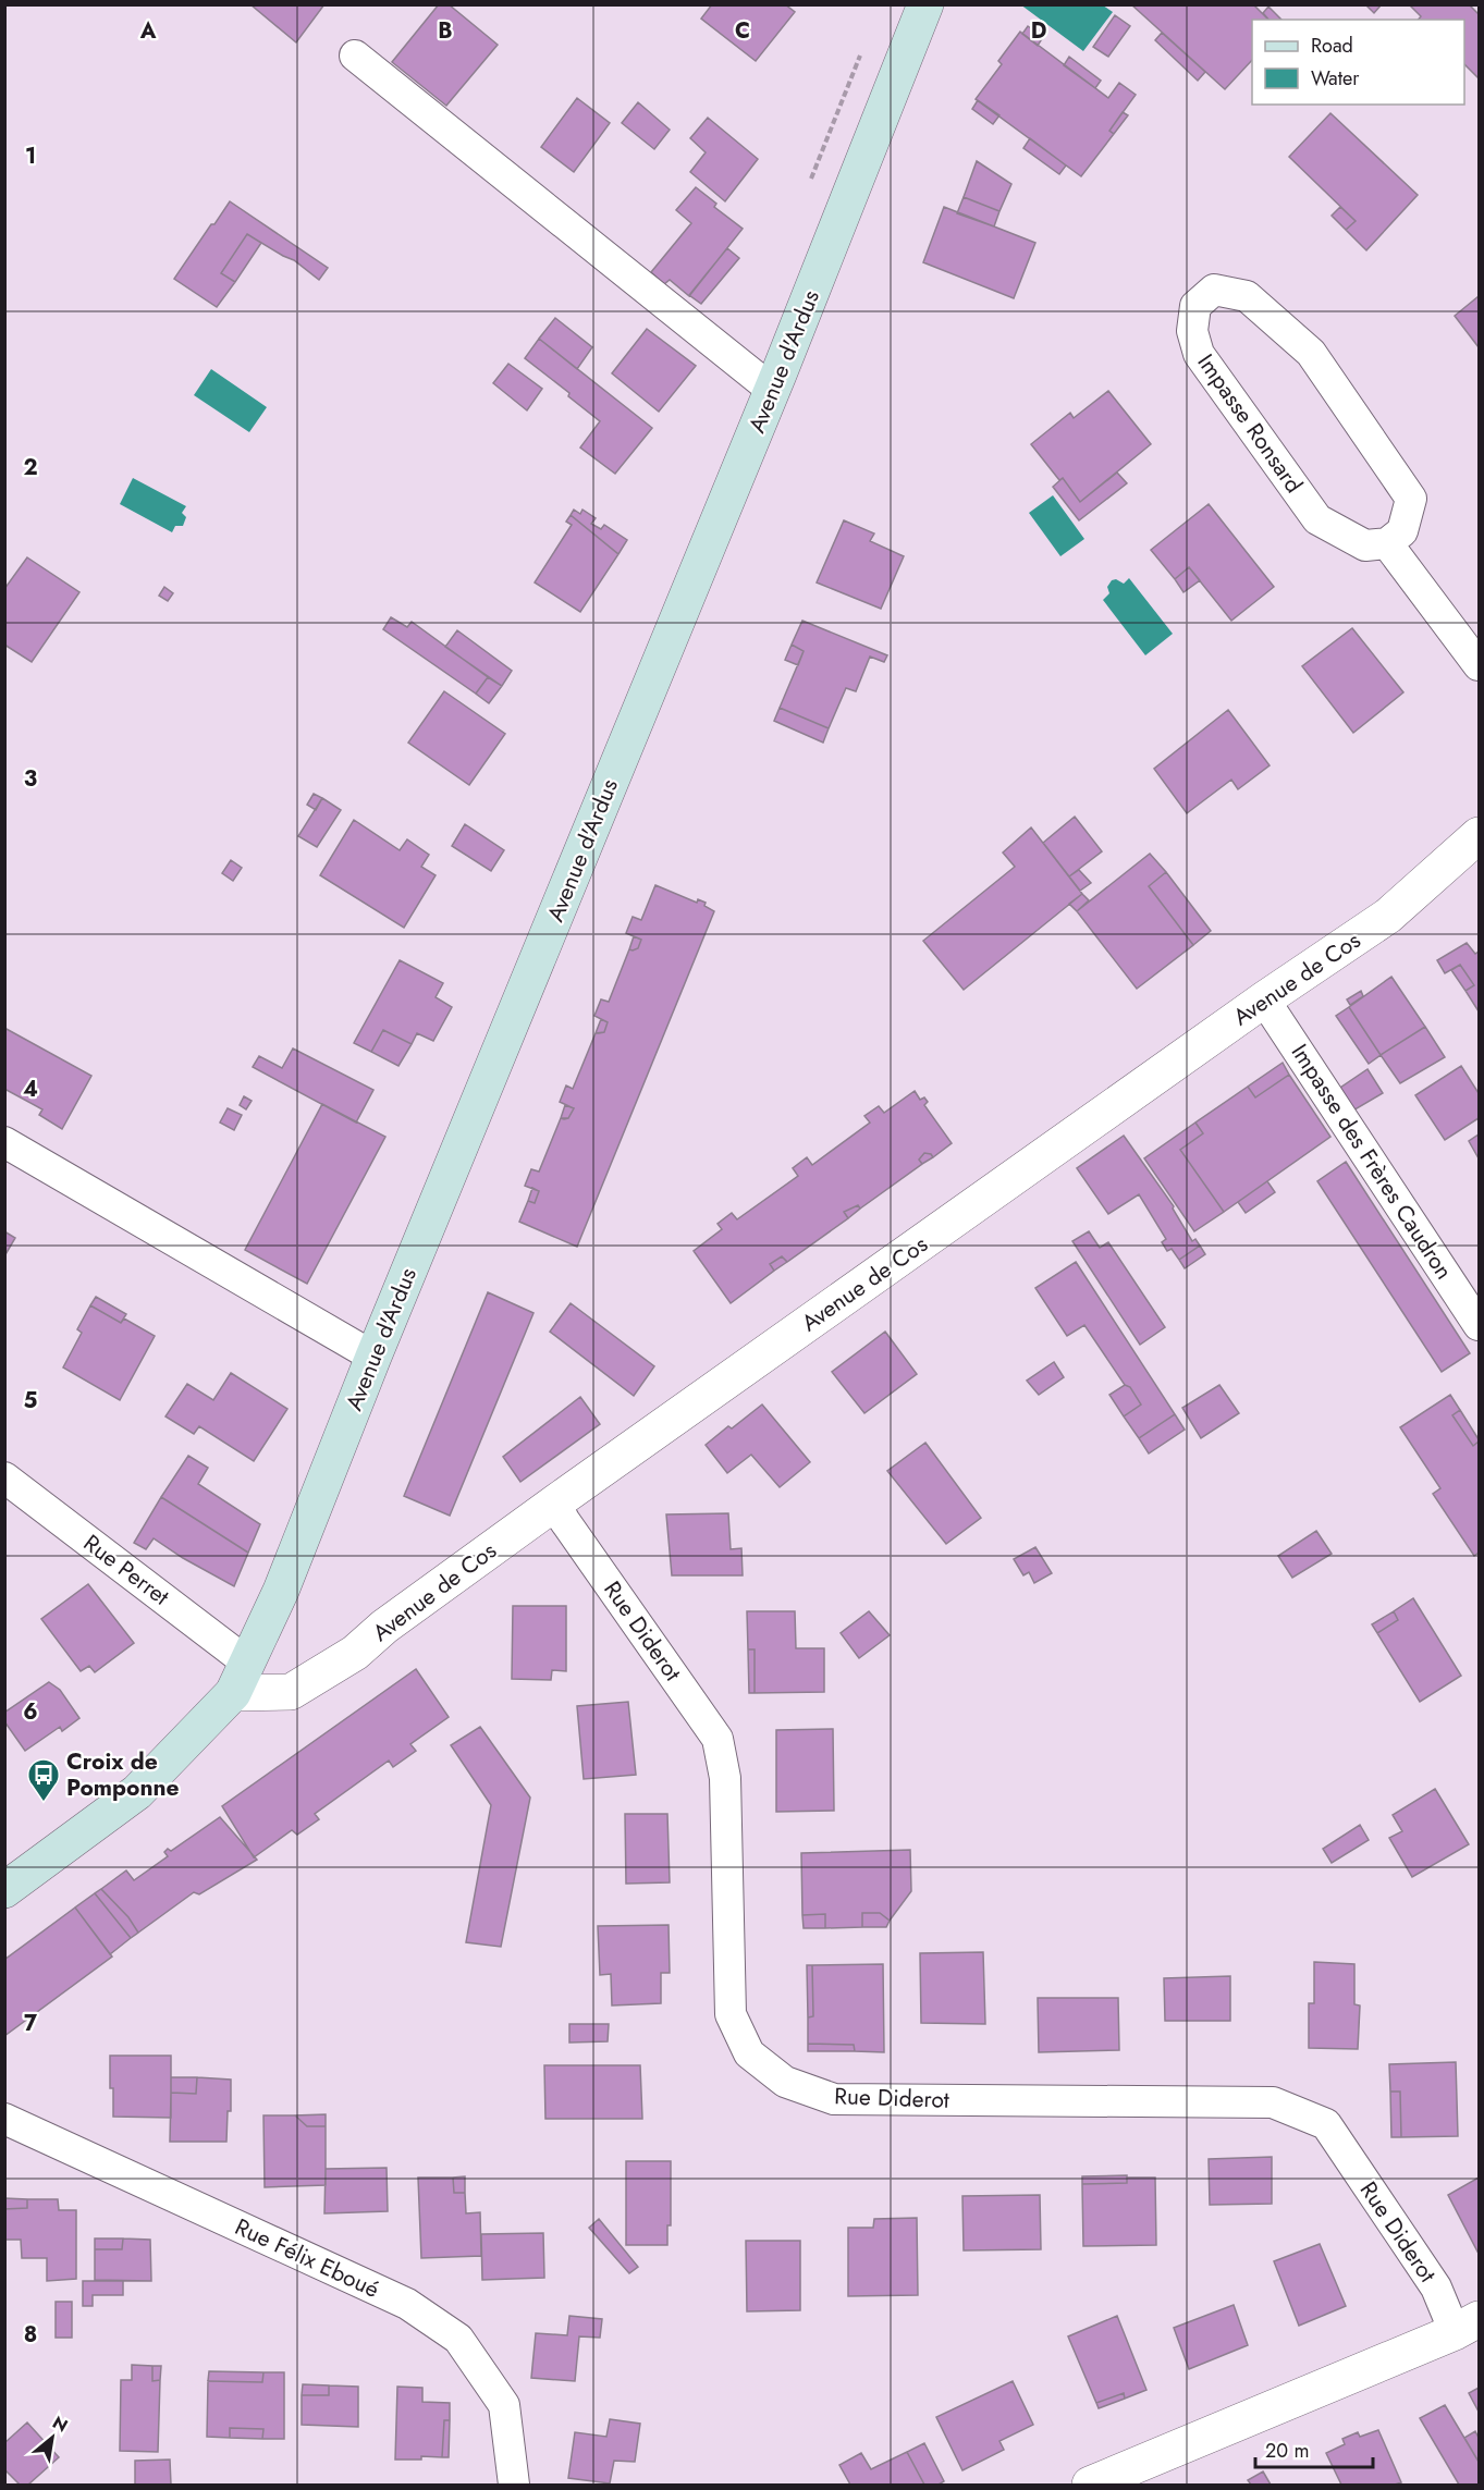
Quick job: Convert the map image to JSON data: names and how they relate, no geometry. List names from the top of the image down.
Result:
{
  "streets": {
    "main road": ["Avenue d'Ardus"],
    "street": [
      "Impasse Ronsard",
      "Avenue de Cos",
      "Impasse des Frères Caudron",
      "Rue Perret",
      "Rue Diderot",
      "Rue Félix Eboué"
    ]
  },
  "crossings": [
    ["Avenue d'Ardus", "Avenue de Cos"],
    ["Avenue d'Ardus", "Rue Perret"],
    ["Avenue de Cos", "Impasse des Frères Caudron"],
    ["Avenue de Cos", "Rue Perret"],
    ["Avenue de Cos", "Rue Diderot"]
  ],
  "places": {
    "bus stop": ["Croix de Pomponne"]
  },
  "legend": ["Road", "Water"],
  "scale_bar": "20 m",
  "north": "top right",
  "grid": {
    "columns": [
      "A",
      "B",
      "C",
      "D"
    ],
    "rows": [
      "1",
      "2",
      "3",
      "4",
      "5",
      "6",
      "7",
      "8"
    ]
  }
}
